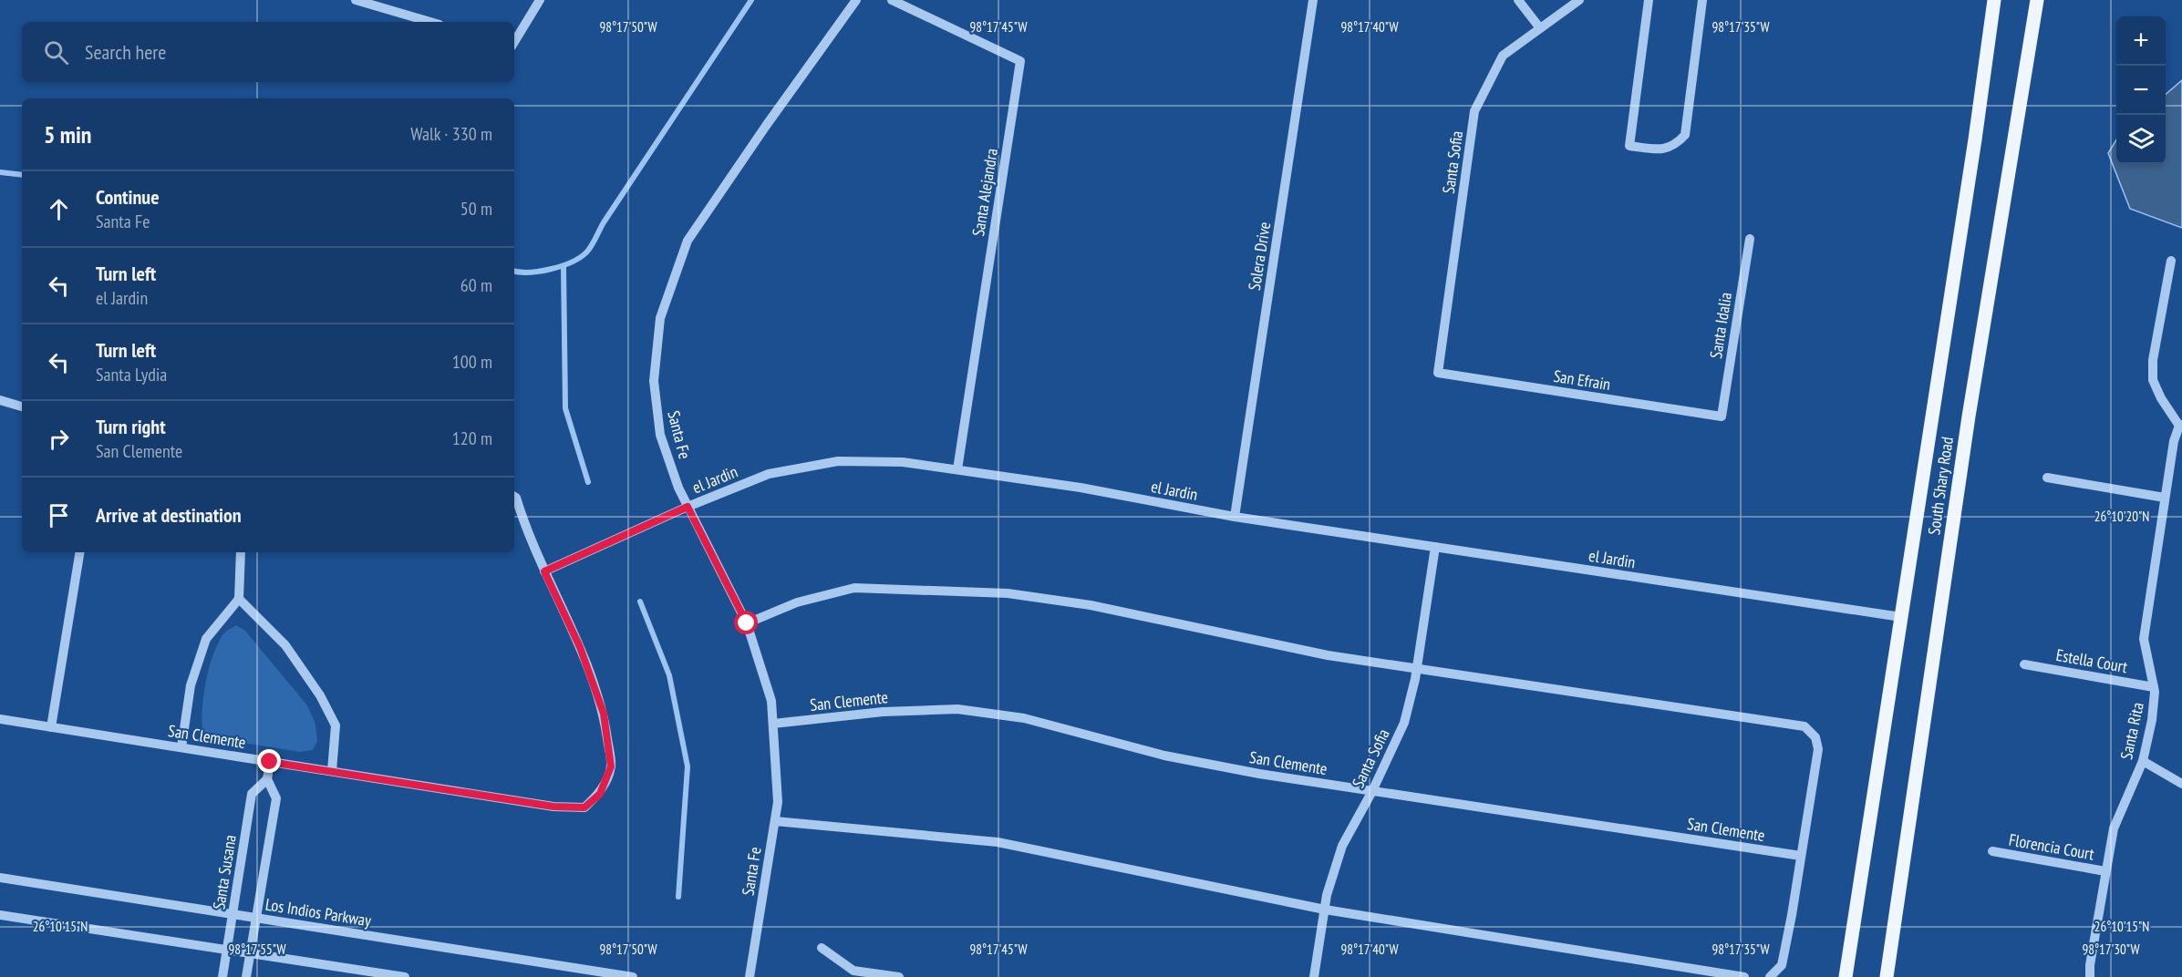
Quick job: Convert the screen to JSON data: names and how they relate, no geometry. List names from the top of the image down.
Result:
{
  "streets": {
    "main road": ["South Shary Road"],
    "street": [
      "Santa Sofia",
      "Santa Alejandra",
      "Solera Drive",
      "Santa Idalia",
      "San Efrain",
      "Santa Fe",
      "el Jardin",
      "Estella Court",
      "San Clemente",
      "Santa Rita",
      "Florencia Court",
      "Santa Susana",
      "Los Indios Parkway"
    ]
  },
  "crossings": [
    ["Santa Sofia", "San Efrain"],
    ["Santa Sofia", "el Jardin"],
    ["Santa Sofia", "San Clemente"],
    ["Santa Alejandra", "el Jardin"],
    ["Solera Drive", "el Jardin"],
    ["Santa Idalia", "San Efrain"],
    ["Santa Fe", "el Jardin"],
    ["Santa Fe", "San Clemente"],
    ["el Jardin", "South Shary Road"],
    ["el Jardin", "San Clemente"],
    ["Estella Court", "Santa Rita"],
    ["San Clemente", "Santa Susana"],
    ["Santa Rita", "Florencia Court"],
    ["Santa Susana", "Los Indios Parkway"]
  ],
  "page": {
    "map_buttons": ["+", "−"],
    "search": "Search here",
    "heading": ["5 min", "Walk · 330 m"],
    "list": [
      ["Continue", "Santa Fe", "50 m"],
      ["Turn left", "el Jardin", "60 m"],
      ["Turn left", "Santa Lydia", "100 m"],
      ["Turn right", "San Clemente", "120 m"],
      "Arrive at destination"
    ]
  },
  "coordinates": [
    "98°17'50\"W",
    "98°17'45\"W",
    "98°17'40\"W",
    "98°17'35\"W",
    "26°10'20\"N",
    "26°10'15\"N",
    "98°17'55\"W",
    "98°17'30\"W"
  ]
}
